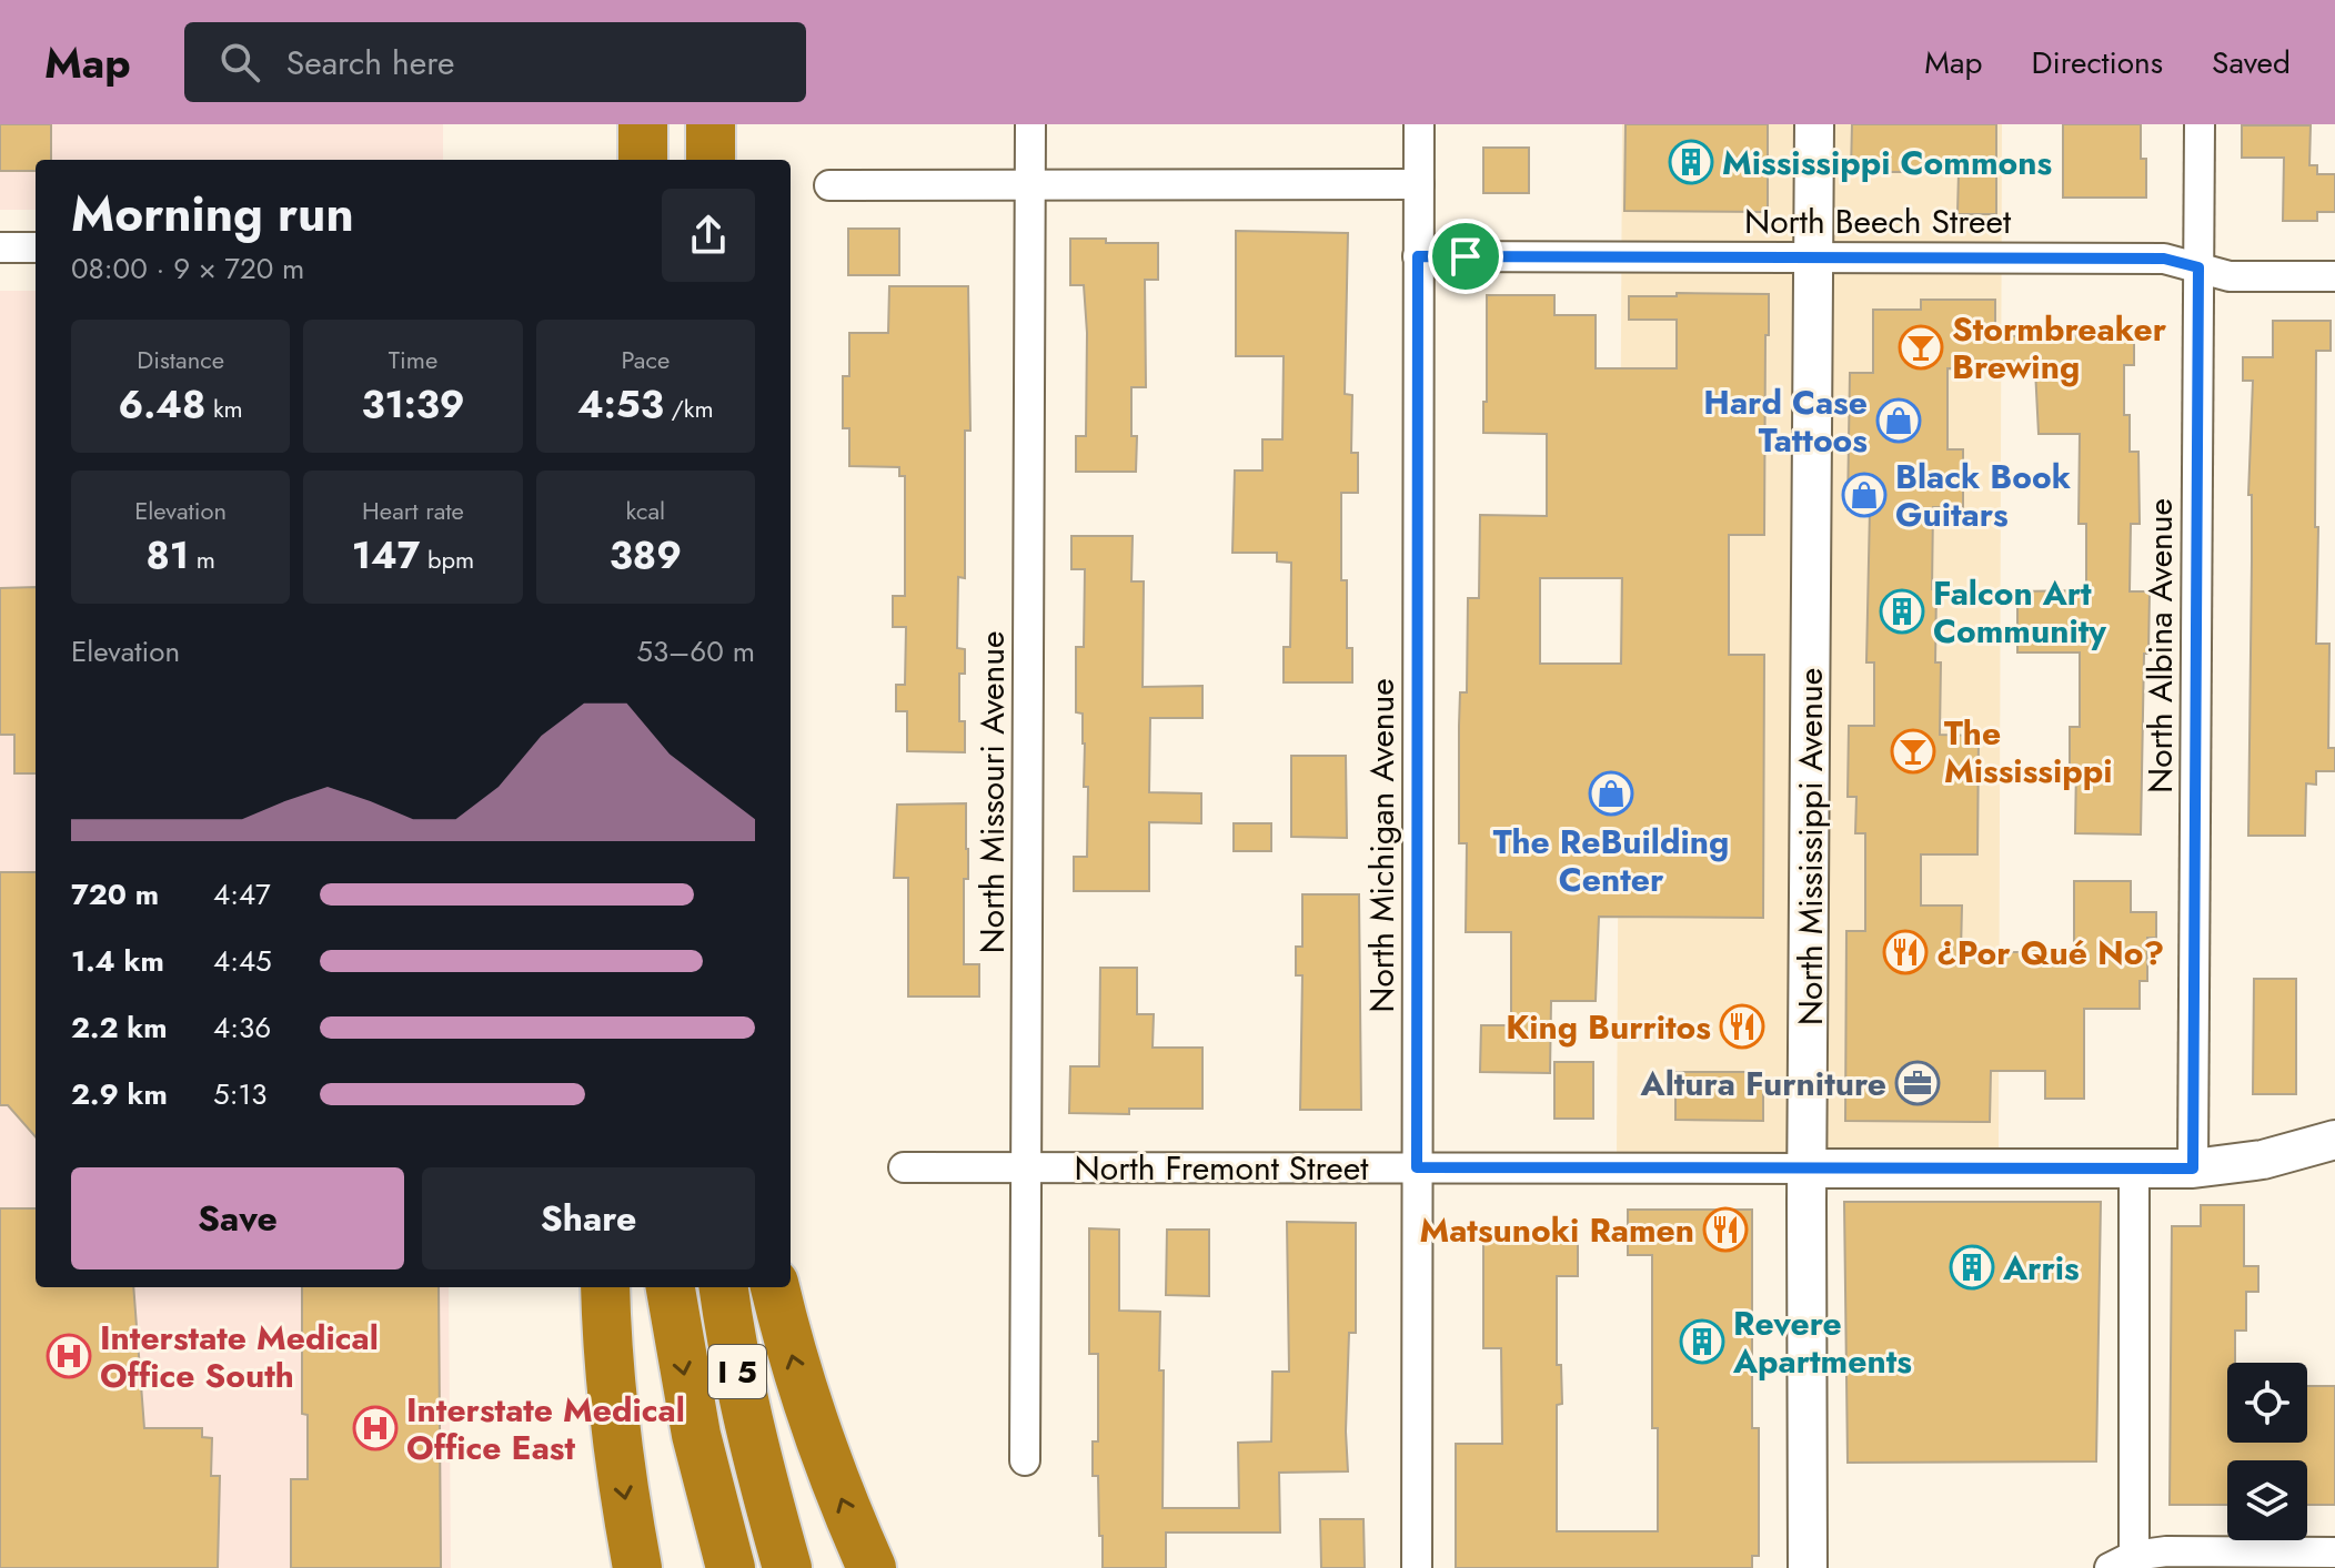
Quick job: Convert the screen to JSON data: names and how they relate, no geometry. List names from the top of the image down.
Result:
{
  "streets": {
    "highway": ["I 5"],
    "street": [
      "North Beech Street",
      "North Albina Avenue",
      "North Missouri Avenue",
      "North Michigan Avenue",
      "North Mississippi Avenue",
      "North Fremont Street"
    ]
  },
  "crossings": [
    ["North Beech Street", "North Albina Avenue"],
    ["North Beech Street", "North Michigan Avenue"],
    ["North Beech Street", "North Mississippi Avenue"],
    ["North Albina Avenue", "North Fremont Street"],
    ["North Missouri Avenue", "North Fremont Street"],
    ["North Michigan Avenue", "North Fremont Street"],
    ["North Mississippi Avenue", "North Fremont Street"]
  ],
  "places": {
    "building": [
      "Mississippi Commons",
      "Falcon Art Community",
      "Arris",
      "Revere Apartments"
    ],
    "bar": ["Stormbreaker Brewing", "The Mississippi"],
    "shop": ["Hard Case Tattoos", "Black Book Guitars", "The ReBuilding Center"],
    "restaurant": ["¿Por Qué No?", "King Burritos", "Matsunoki Ramen"],
    "office": ["Altura Furniture"],
    "hospital": ["Interstate Medical Office South", "Interstate Medical Office East"]
  },
  "page": {
    "header": "Map",
    "search": "Search here",
    "nav": ["Map", "Directions", "Saved"],
    "heading": ["Morning run", "08:00 · 9 × 720 m"],
    "stats": [
      ["Distance", "6.48 km"],
      ["Time", "31:39"],
      ["Pace", "4:53 /km"],
      ["Elevation", "81 m"],
      ["Heart rate", "147 bpm"],
      ["kcal", "389"]
    ],
    "chart": ["Elevation", "53–60 m"],
    "list": [
      {
        "name": "720 m",
        "note": "4:47"
      },
      {
        "name": "1.4 km",
        "note": "4:45"
      },
      {
        "name": "2.2 km",
        "note": "4:36"
      },
      {
        "name": "2.9 km",
        "note": "5:13"
      }
    ],
    "buttons": ["Save", "Share"]
  }
}
